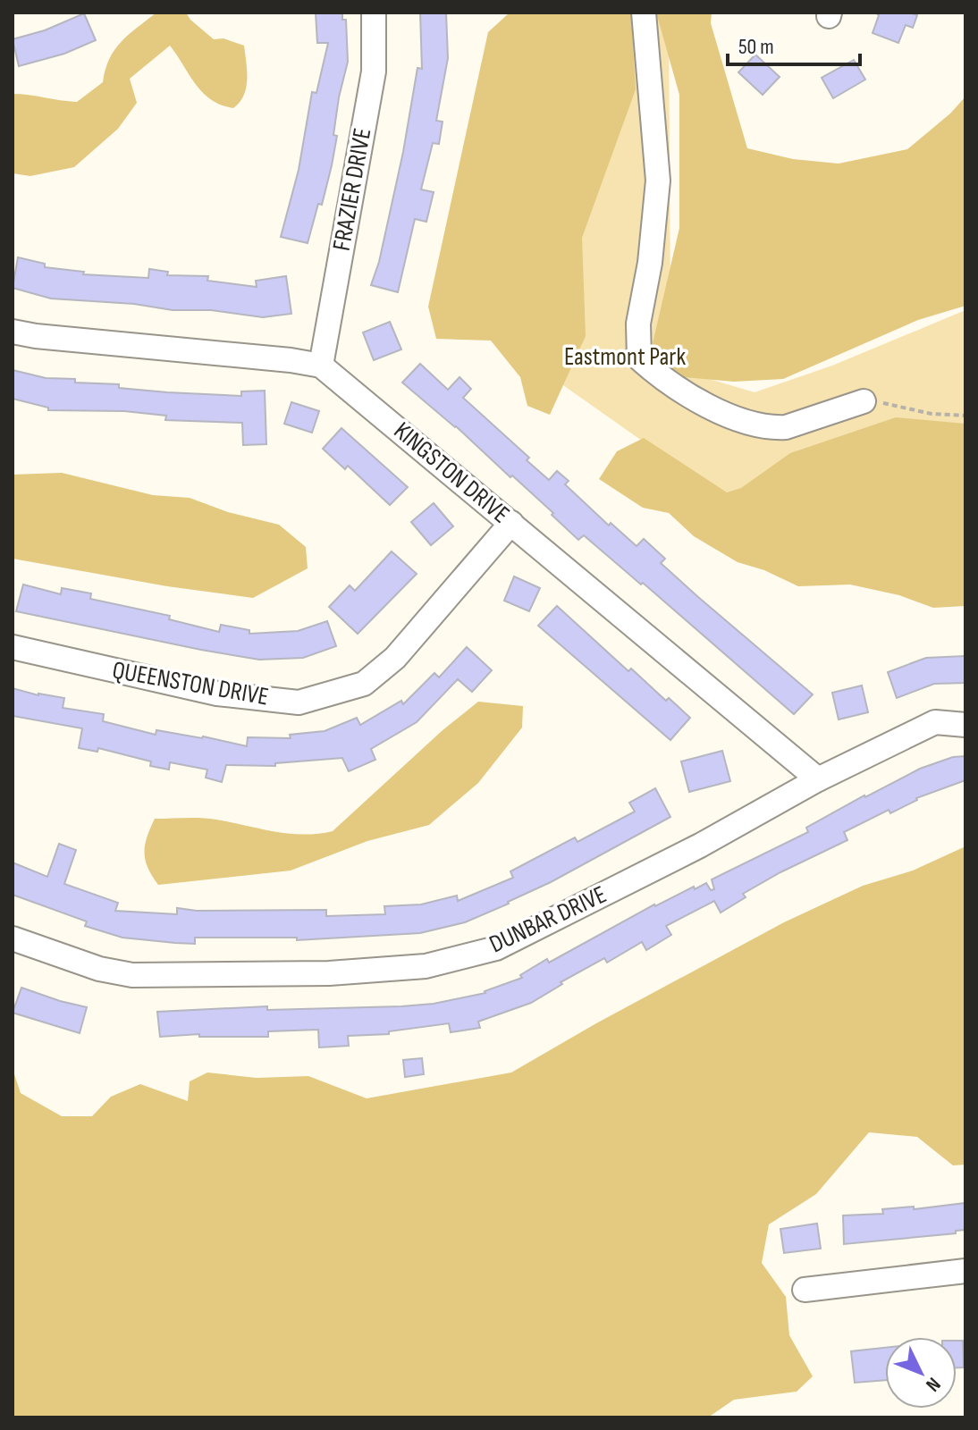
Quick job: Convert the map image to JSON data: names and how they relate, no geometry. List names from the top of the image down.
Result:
{
  "streets": {
    "street": [
      "FRAZIER DRIVE",
      "KINGSTON DRIVE",
      "QUEENSTON DRIVE",
      "DUNBAR DRIVE"
    ]
  },
  "crossings": [
    ["FRAZIER DRIVE", "KINGSTON DRIVE"],
    ["KINGSTON DRIVE", "QUEENSTON DRIVE"],
    ["KINGSTON DRIVE", "DUNBAR DRIVE"]
  ],
  "parks": ["Eastmont Park"],
  "scale_bar": "50 m",
  "north": "bottom right"
}
